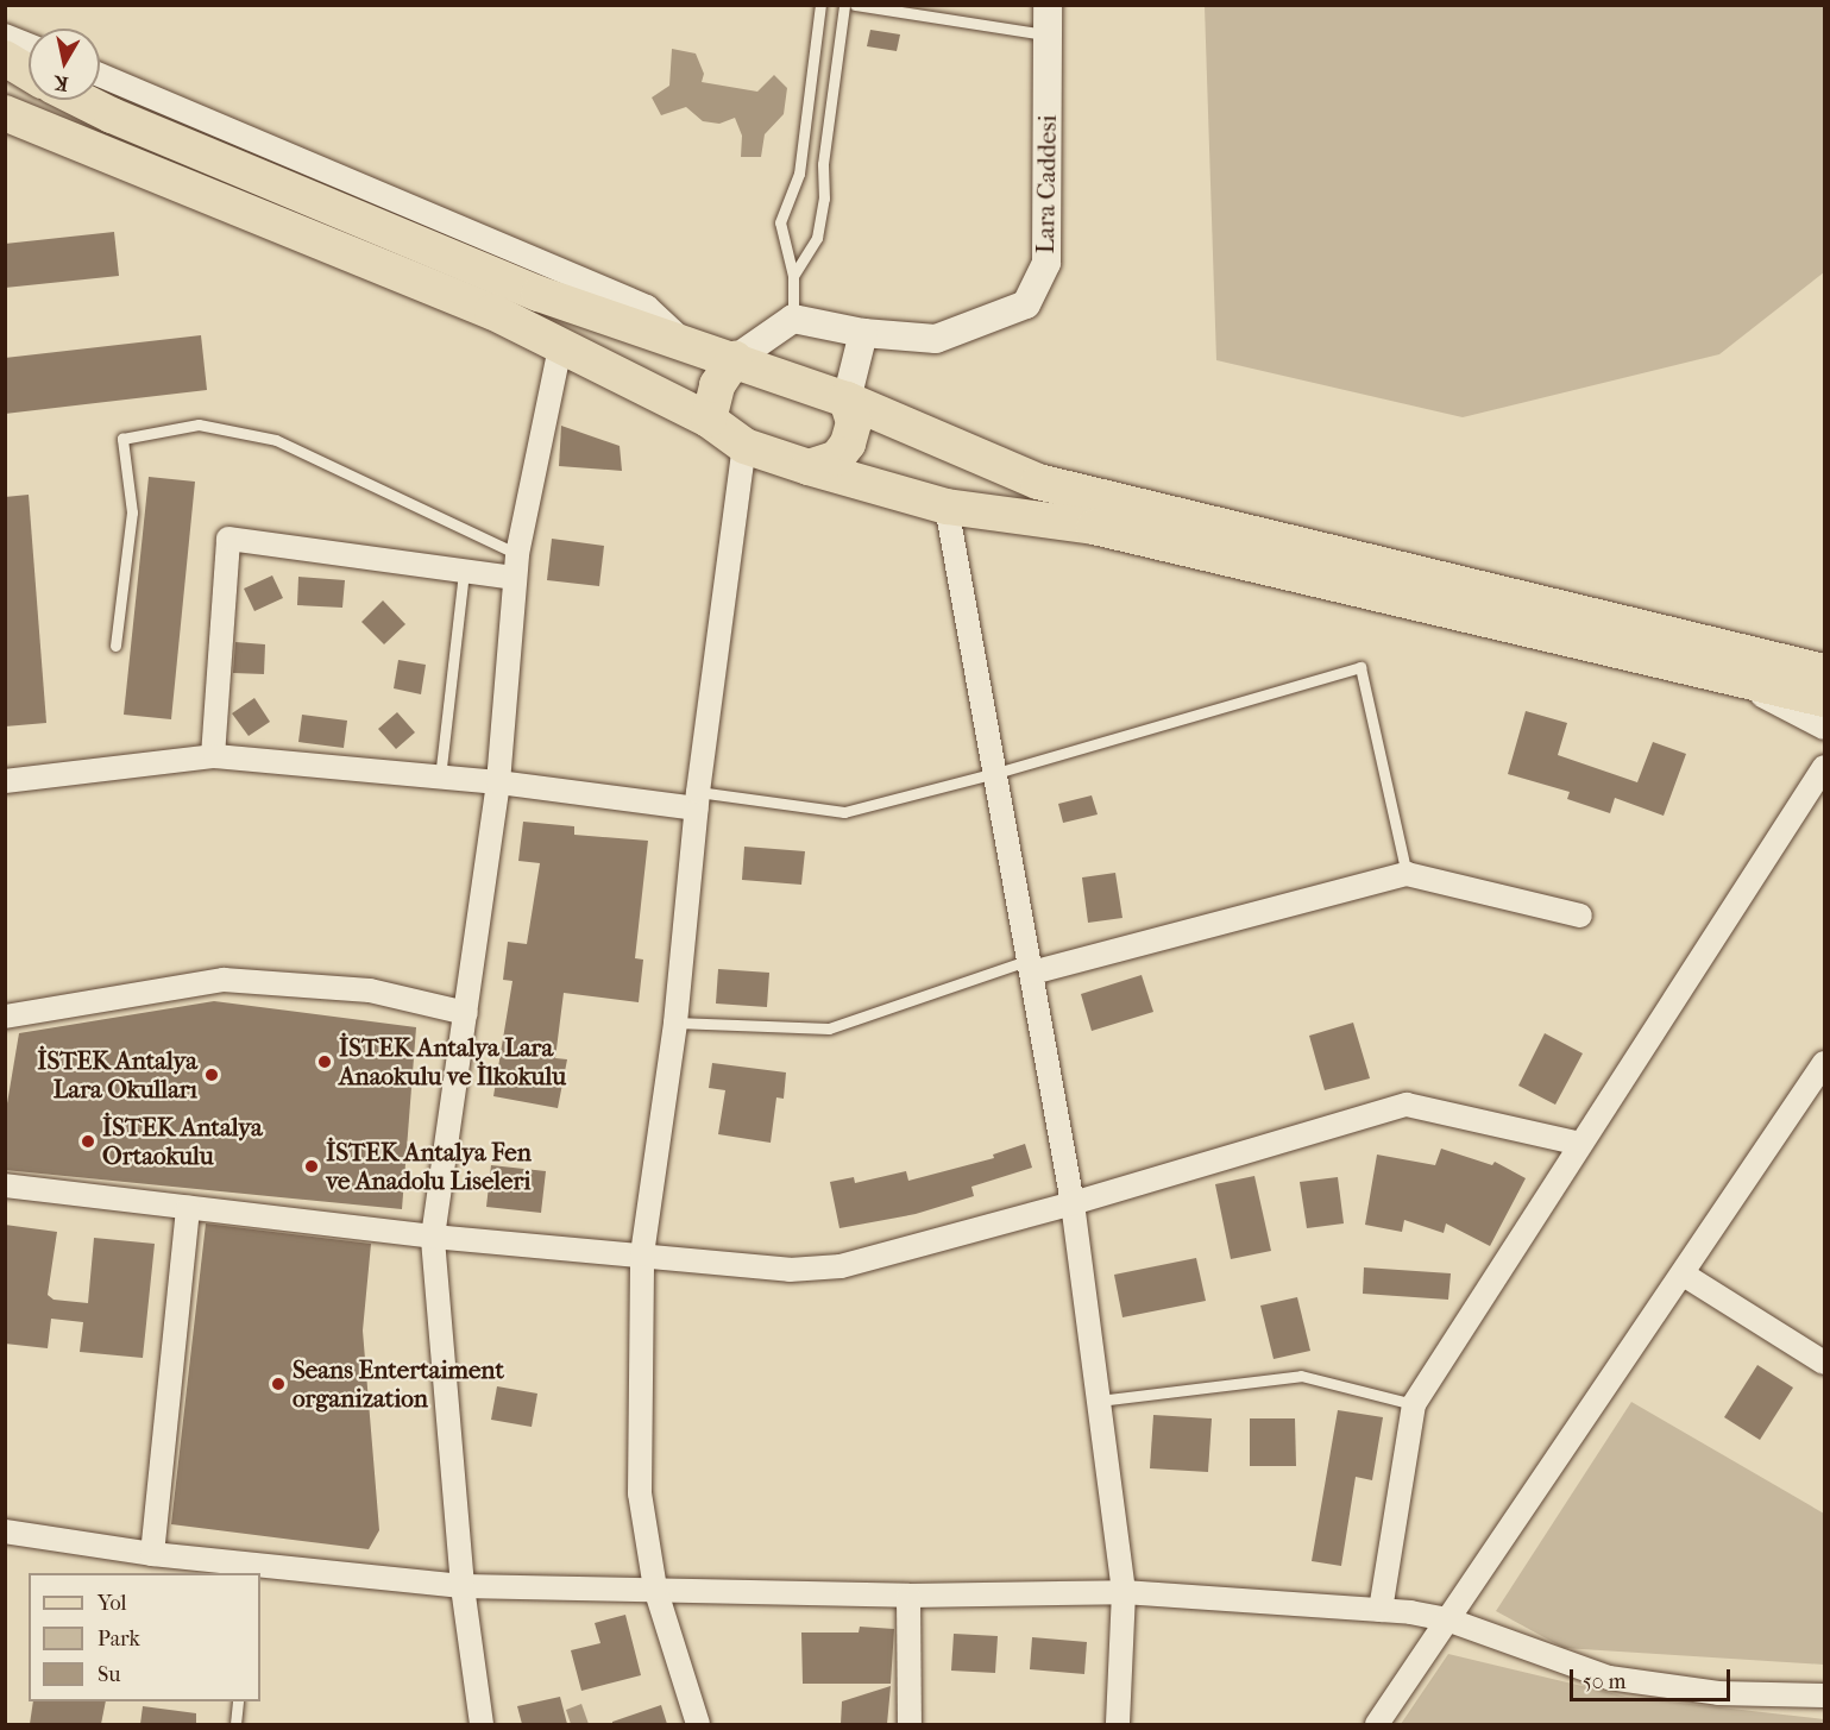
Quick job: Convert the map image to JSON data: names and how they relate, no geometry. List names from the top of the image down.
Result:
{
  "streets": {
    "street": ["Lara Caddesi"]
  },
  "places": [
    "İSTEK Antalya Lara Anaokulu ve İlkokulu",
    "İSTEK Antalya Lara Okulları",
    "İSTEK Antalya Ortaokulu",
    "İSTEK Antalya Fen ve Anadolu Liseleri",
    "Seans Entertaiment organization"
  ],
  "legend": ["Yol", "Park", "Su"],
  "scale_bar": "50 m",
  "north": "bottom"
}
